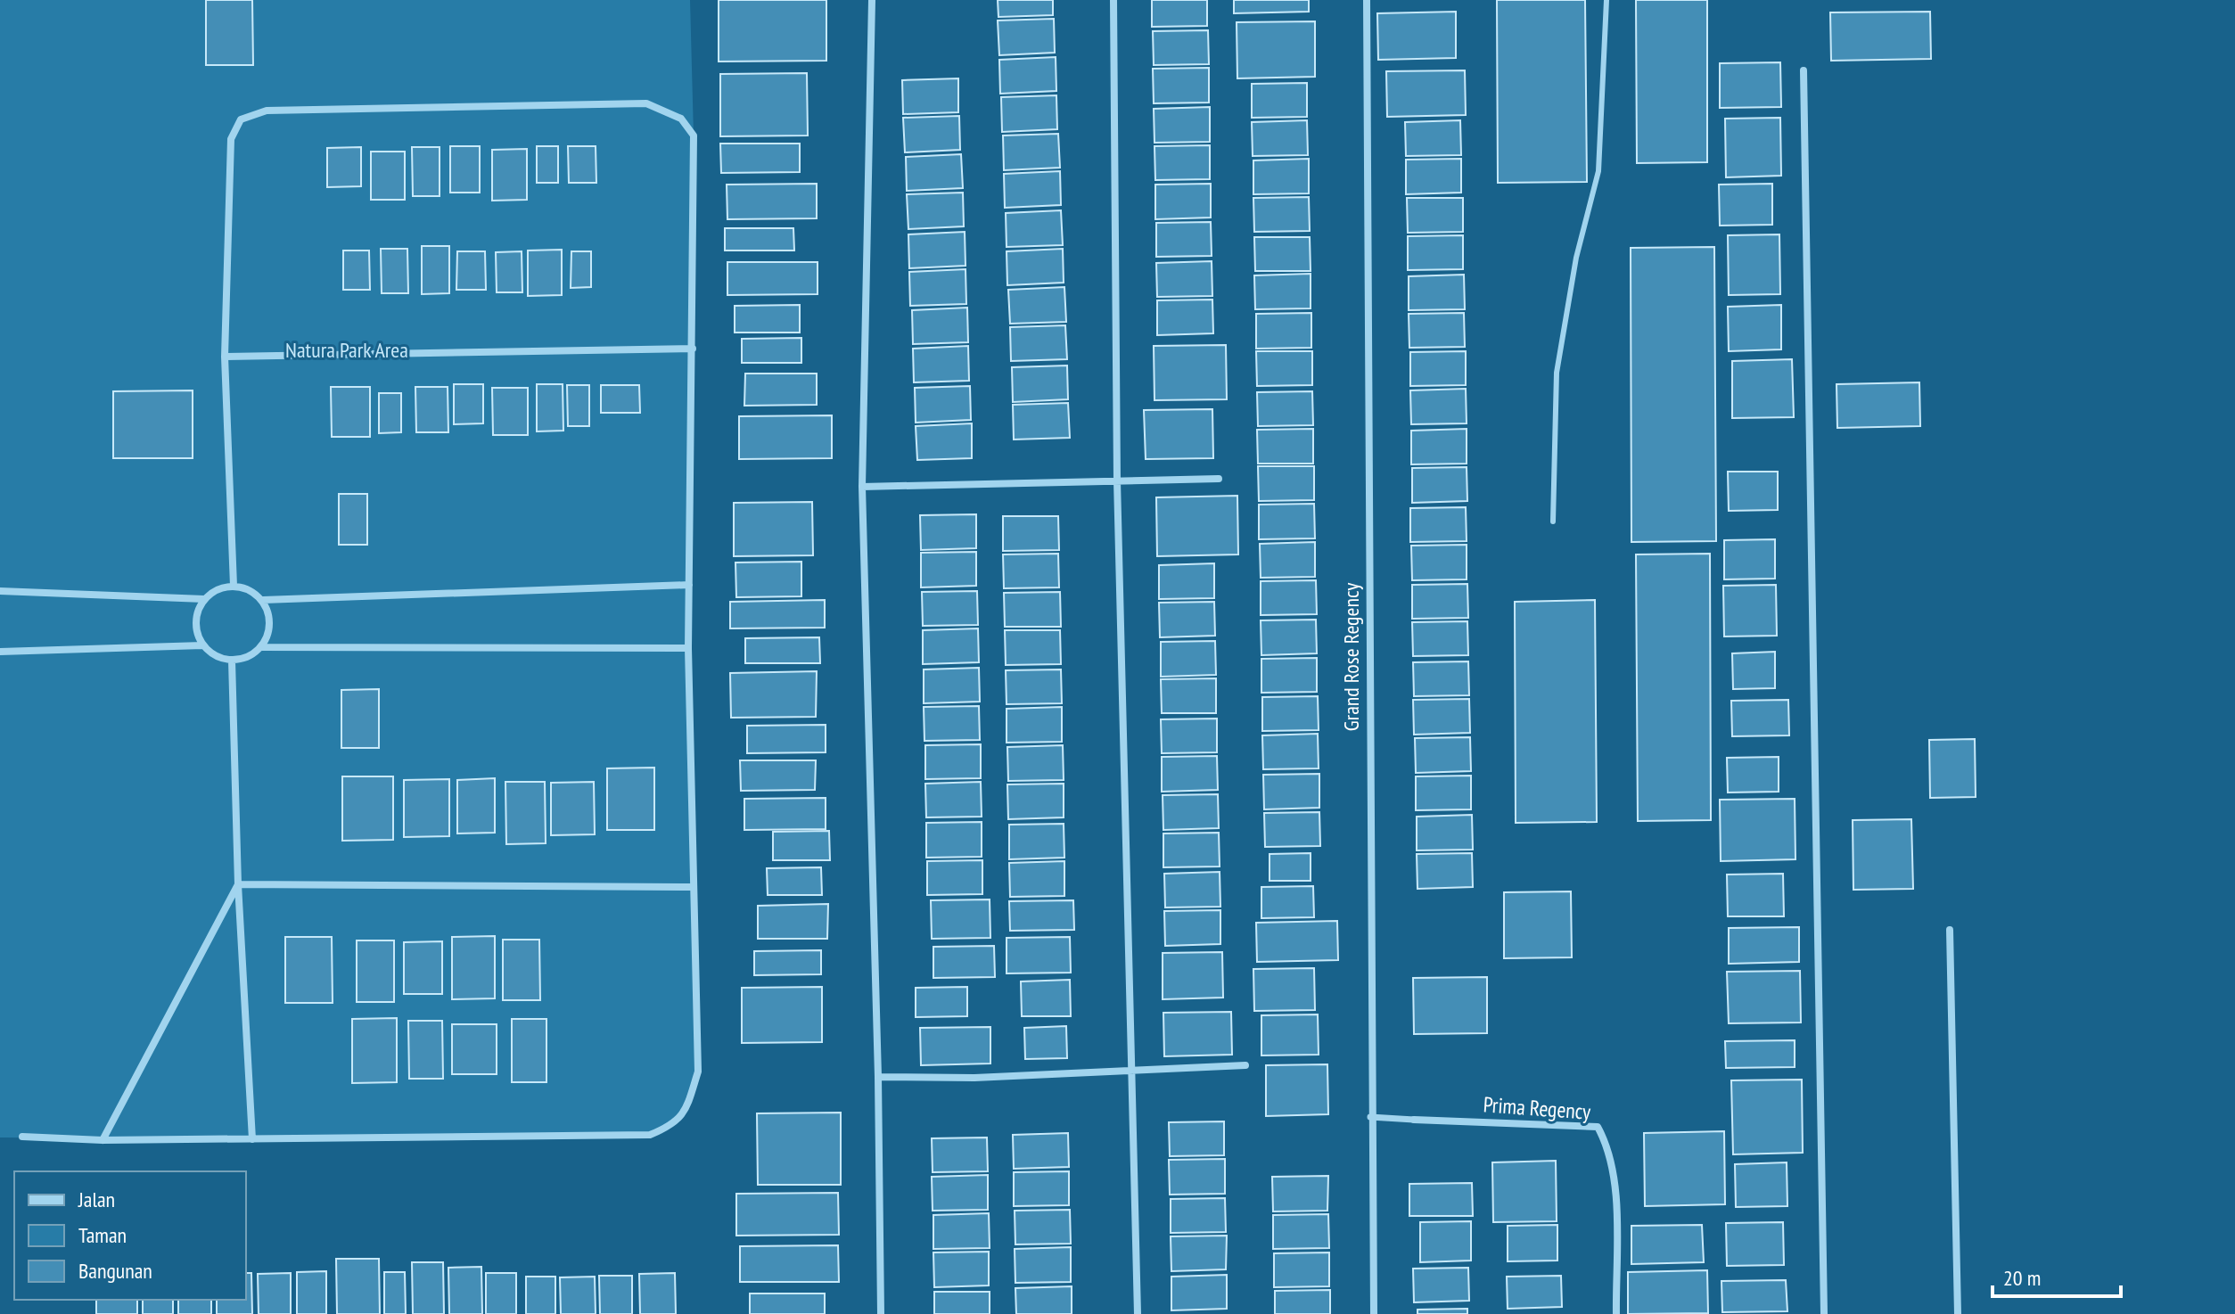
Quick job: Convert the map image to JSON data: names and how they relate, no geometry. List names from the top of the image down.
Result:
{
  "streets": {
    "street": ["Grand Rose Regency", "Prima Regency"]
  },
  "parks": ["Natura Park Area"],
  "legend": ["Jalan", "Taman", "Bangunan"],
  "scale_bar": "20 m"
}
